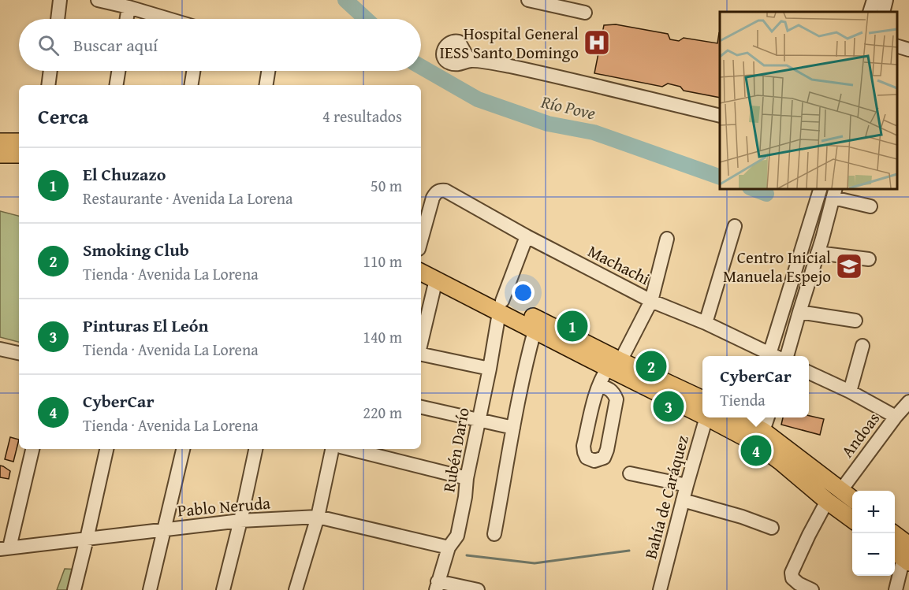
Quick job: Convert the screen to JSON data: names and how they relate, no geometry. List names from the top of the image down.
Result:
{
  "streets": {
    "street": [
      "Machachi",
      "Andoas",
      "Rubén Darío",
      "Bahía de Caráquez",
      "Pablo Neruda"
    ]
  },
  "crossings": [
    ["Machachi", "Rubén Darío"],
    ["Rubén Darío", "Pablo Neruda"]
  ],
  "water": ["Río Pove"],
  "places": {
    "hospital": ["Hospital General IESS Santo Domingo"],
    "school or university": ["Centro Inicial Manuela Espejo"]
  },
  "page": {
    "search": "Buscar aquí",
    "heading": ["Cerca", "4 resultados"],
    "list": [
      {
        "mark": "1",
        "name": "El Chuzazo",
        "note": "Restaurante · Avenida La Lorena",
        "value": "50 m"
      },
      {
        "mark": "2",
        "name": "Smoking Club",
        "note": "Tienda · Avenida La Lorena",
        "value": "110 m"
      },
      {
        "mark": "3",
        "name": "Pinturas El León",
        "note": "Tienda · Avenida La Lorena",
        "value": "140 m"
      },
      {
        "mark": "4",
        "name": "CyberCar",
        "note": "Tienda · Avenida La Lorena",
        "value": "220 m"
      }
    ],
    "pins": [
      "1",
      "2",
      "3",
      "4"
    ],
    "popup": ["CyberCar", "Tienda"],
    "map_buttons": ["+", "−"]
  }
}
